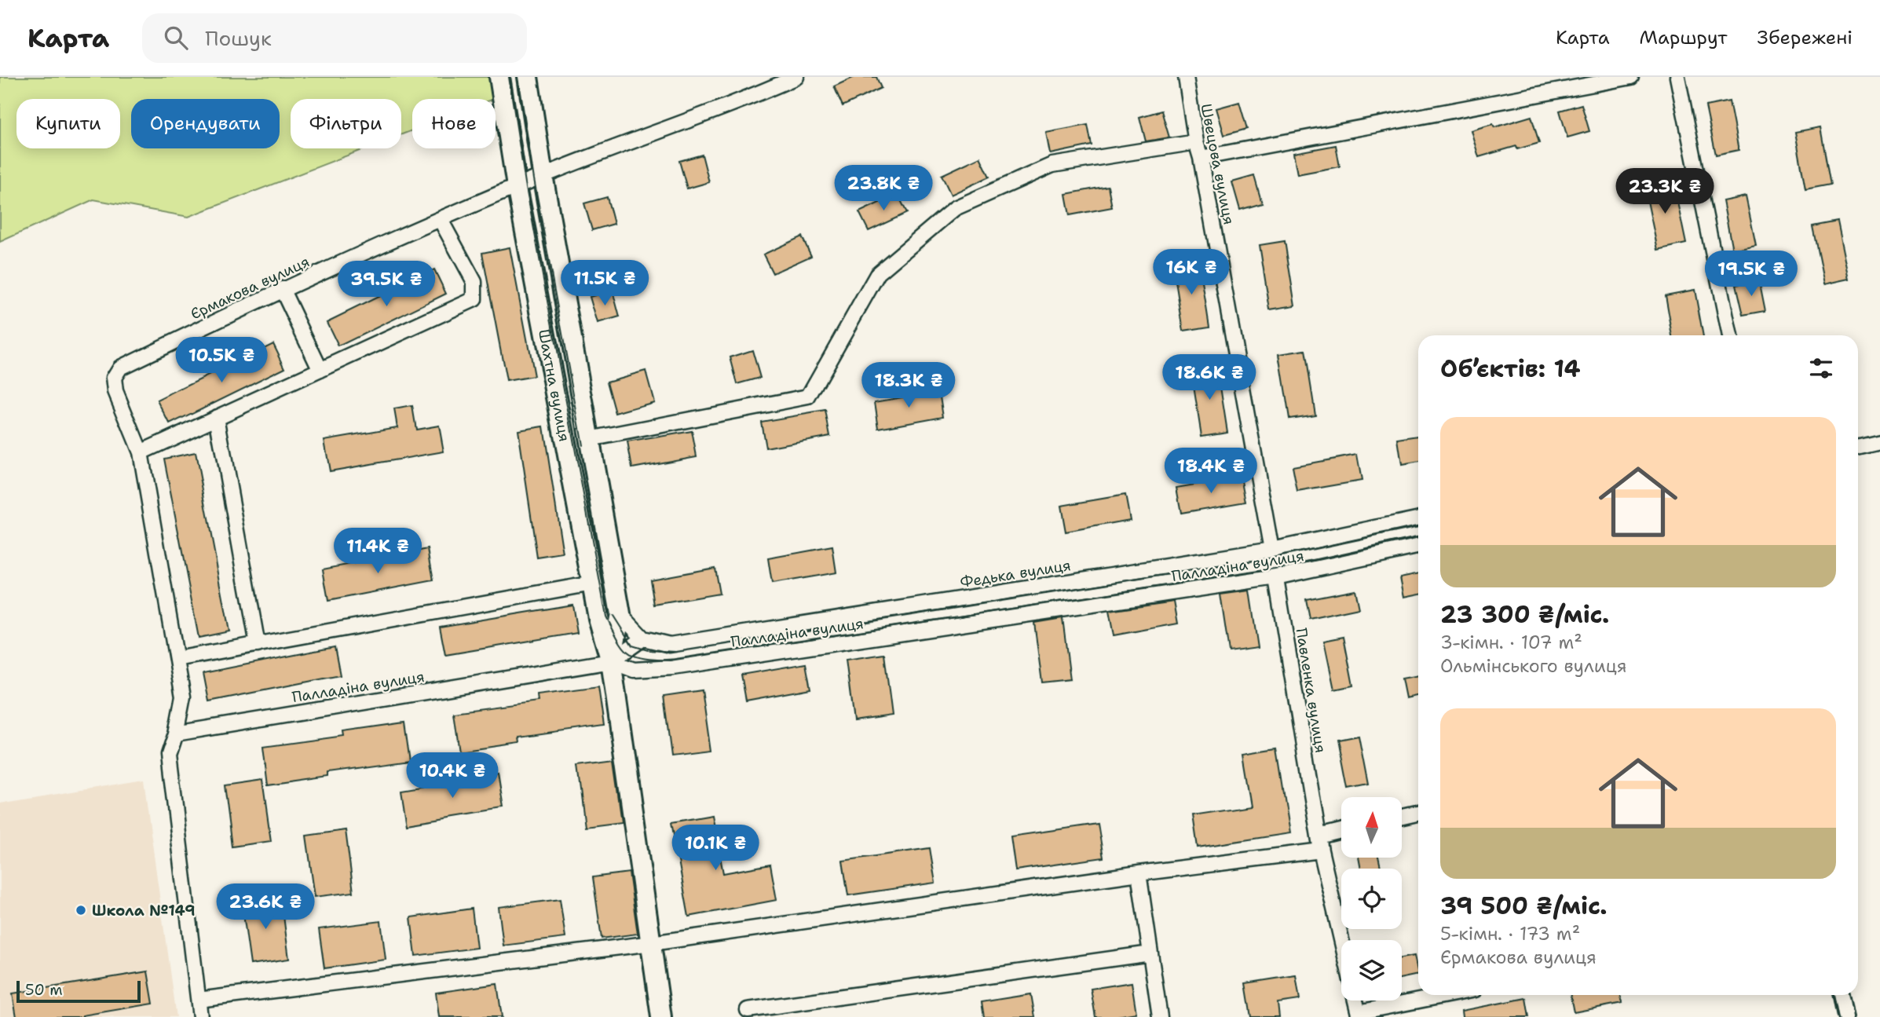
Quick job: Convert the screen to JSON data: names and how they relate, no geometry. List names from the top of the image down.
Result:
{
  "streets": {
    "main road": ["Шахтна вулиця"],
    "street": [
      "Швецова вулиця",
      "Єрмакова вулиця",
      "Палладіна вулиця",
      "Федька вулиця",
      "Павленка вулиця"
    ]
  },
  "crossings": [
    ["Швецова вулиця", "Федька вулиця"],
    ["Швецова вулиця", "Павленка вулиця"],
    ["Єрмакова вулиця", "Шахтна вулиця"],
    ["Єрмакова вулиця", "Палладіна вулиця"],
    ["Шахтна вулиця", "Палладіна вулиця"],
    ["Палладіна вулиця", "Павленка вулиця"],
    ["Федька вулиця", "Павленка вулиця"]
  ],
  "places": ["Школа №149"],
  "scale_bar": "50 m",
  "north": "top",
  "page": {
    "header": "Карта",
    "search": "Пошук",
    "nav": ["Карта", "Маршрут", "Збережені"],
    "chip": [
      "Купити",
      "Орендувати",
      "Фільтри",
      "Нове"
    ],
    "price": [
      "23.8K ₴",
      "23.3K ₴",
      "16K ₴",
      "19.5K ₴",
      "11.5K ₴",
      "39.5K ₴",
      "10.5K ₴",
      "18.6K ₴",
      "18.3K ₴",
      "18.4K ₴",
      "11.4K ₴",
      "10.4K ₴",
      "10.1K ₴",
      "23.6K ₴"
    ],
    "heading": "Об’єктів: 14",
    "list": [
      {
        "name": "23 300 ₴/міс.",
        "note": "3-кімн. · 107 m² · Ольмінського вулиця"
      },
      {
        "name": "39 500 ₴/міс.",
        "note": "5-кімн. · 173 m² · Єрмакова вулиця"
      }
    ],
    "scale": "50 m"
  }
}
